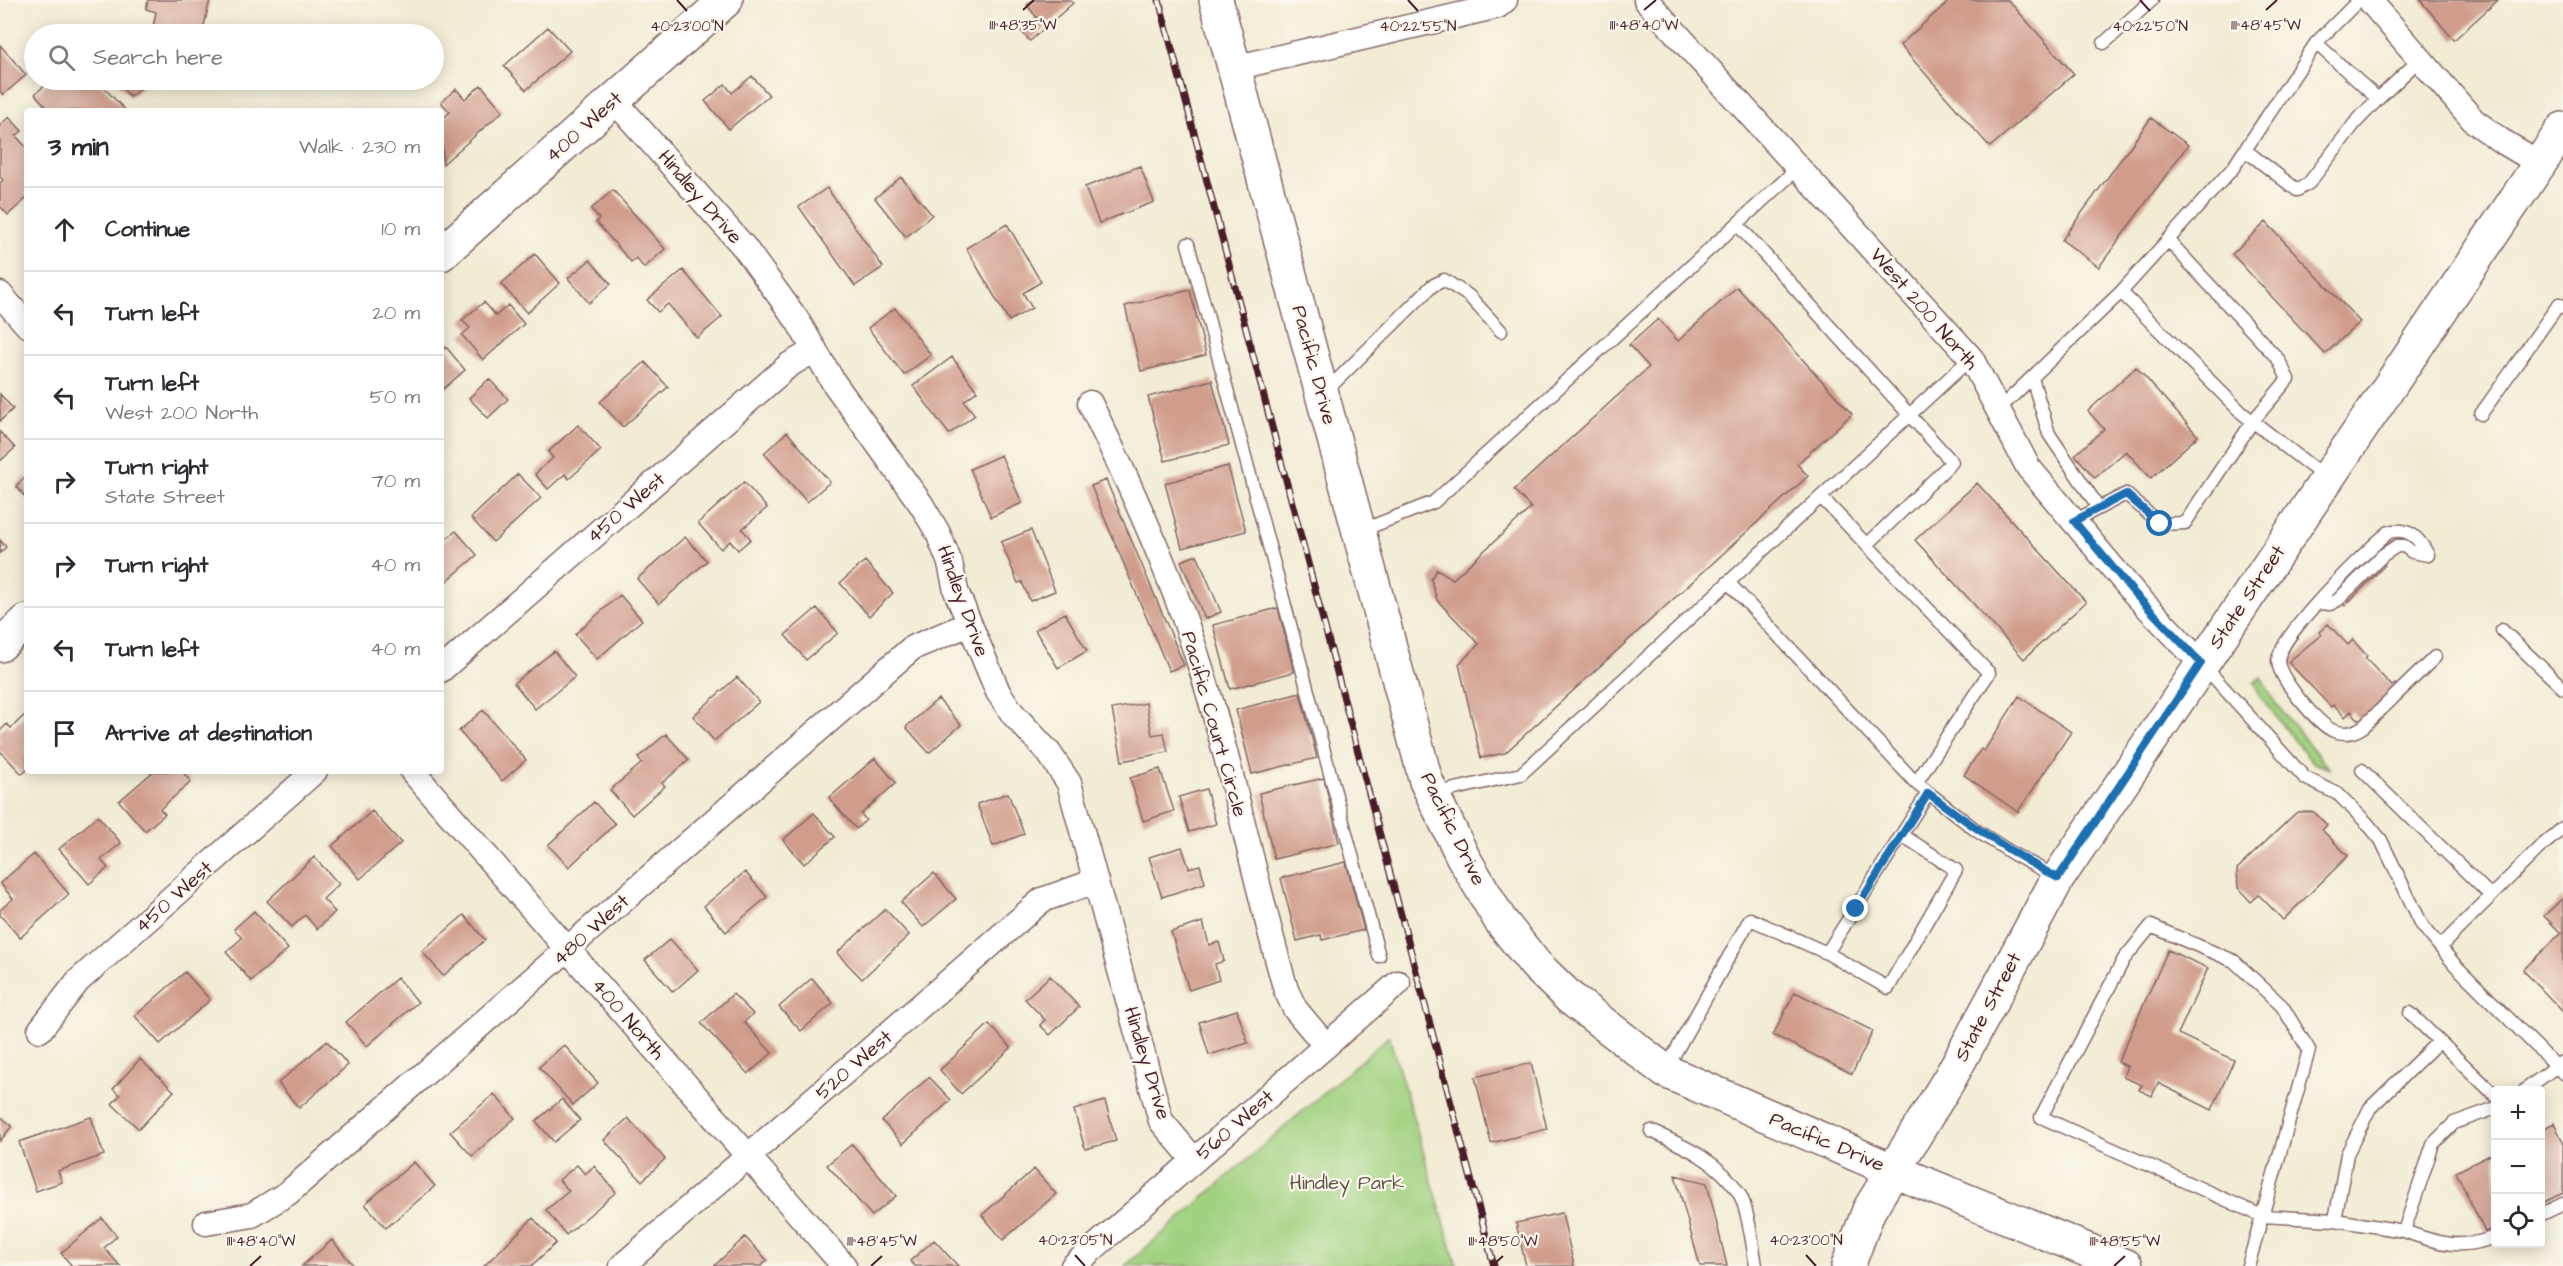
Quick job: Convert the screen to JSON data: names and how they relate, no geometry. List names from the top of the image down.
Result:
{
  "streets": {
    "street": [
      "400 West",
      "Hindley Drive",
      "West 200 North",
      "Pacific Drive",
      "450 West",
      "State Street",
      "Pacific Court Circle",
      "480 West",
      "400 North",
      "520 West",
      "560 West"
    ]
  },
  "crossings": [
    ["400 West", "Hindley Drive"],
    ["Hindley Drive", "450 West"],
    ["Hindley Drive", "480 West"],
    ["Hindley Drive", "520 West"],
    ["Hindley Drive", "560 West"],
    ["West 200 North", "State Street"],
    ["Pacific Drive", "State Street"],
    ["Pacific Court Circle", "560 West"],
    ["480 West", "400 North"],
    ["400 North", "520 West"]
  ],
  "parks": ["Hindley Park"],
  "page": {
    "search": "Search here",
    "heading": ["3 min", "Walk · 230 m"],
    "list": [
      ["Continue", "10 m"],
      ["Turn left", "20 m"],
      ["Turn left", "West 200 North", "50 m"],
      ["Turn right", "State Street", "70 m"],
      ["Turn right", "40 m"],
      ["Turn left", "40 m"],
      "Arrive at destination"
    ],
    "map_buttons": ["+", "−"]
  },
  "coordinates": [
    "111°48'35\"W",
    "111°48'40\"W",
    "111°48'45\"W",
    "40°23'00\"N",
    "40°22'55\"N",
    "40°22'50\"N",
    "40°23'05\"N",
    "111°48'50\"W",
    "111°48'55\"W"
  ]
}
